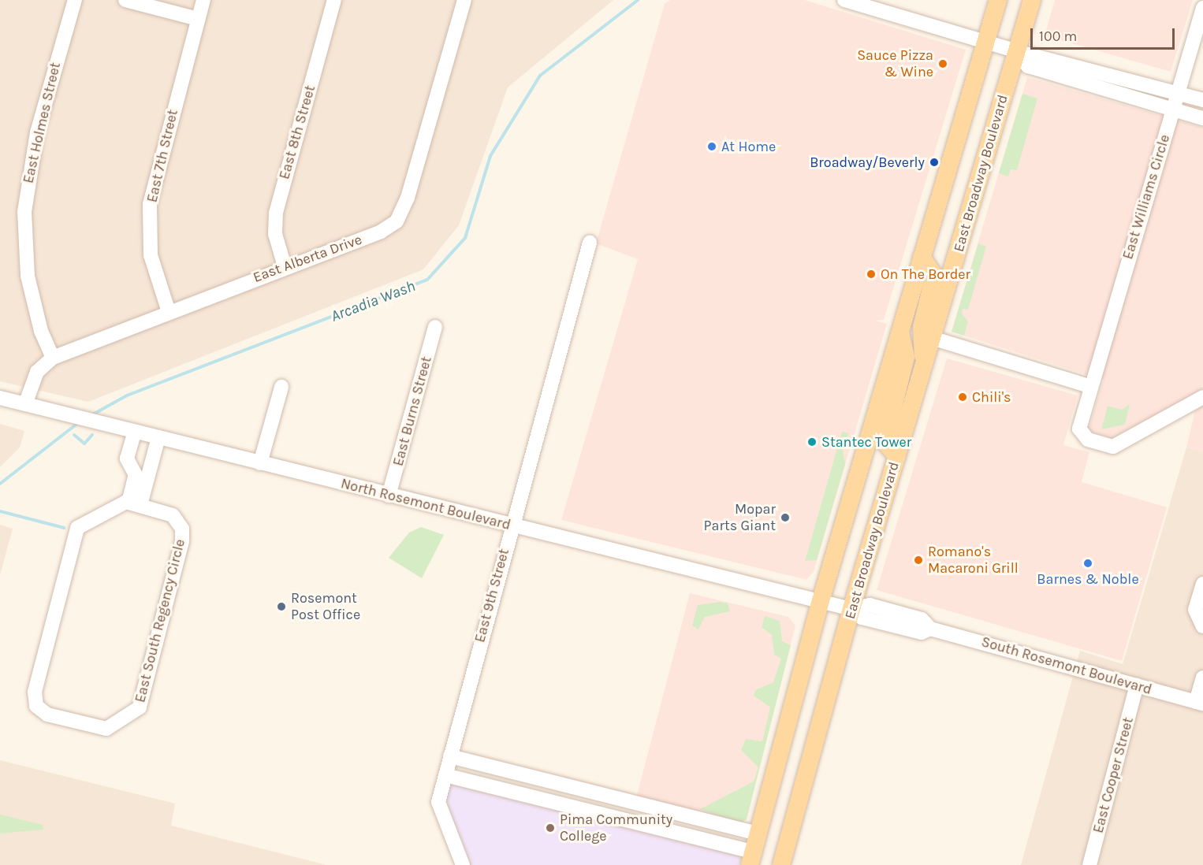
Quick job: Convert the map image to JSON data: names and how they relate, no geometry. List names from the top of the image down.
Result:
{
  "streets": {
    "main road": ["East Broadway Boulevard"],
    "street": [
      "East Holmes Street",
      "East 8th Street",
      "East 7th Street",
      "East Williams Circle",
      "East Alberta Drive",
      "East Burns Street",
      "North Rosemont Boulevard",
      "East 9th Street",
      "East South Regency Circle",
      "South Rosemont Boulevard",
      "East Cooper Street"
    ]
  },
  "crossings": [
    ["East Holmes Street", "East Alberta Drive"],
    ["East 8th Street", "East Alberta Drive"],
    ["East 7th Street", "East Alberta Drive"],
    ["East Broadway Boulevard", "North Rosemont Boulevard"],
    ["East Broadway Boulevard", "South Rosemont Boulevard"],
    ["East Alberta Drive", "North Rosemont Boulevard"],
    ["East Burns Street", "North Rosemont Boulevard"],
    ["North Rosemont Boulevard", "East 9th Street"],
    ["North Rosemont Boulevard", "South Rosemont Boulevard"],
    ["South Rosemont Boulevard", "East Cooper Street"]
  ],
  "water": ["Arcadia Wash"],
  "places": [
    "Sauce Pizza & Wine",
    "At Home",
    "Broadway/Beverly",
    "On The Border",
    "Chili's",
    "Stantec Tower",
    "Mopar Parts Giant",
    "Romano's Macaroni Grill",
    "Barnes & Noble",
    "Rosemont Post Office",
    "Pima Community College"
  ],
  "scale_bar": "100 m"
}
